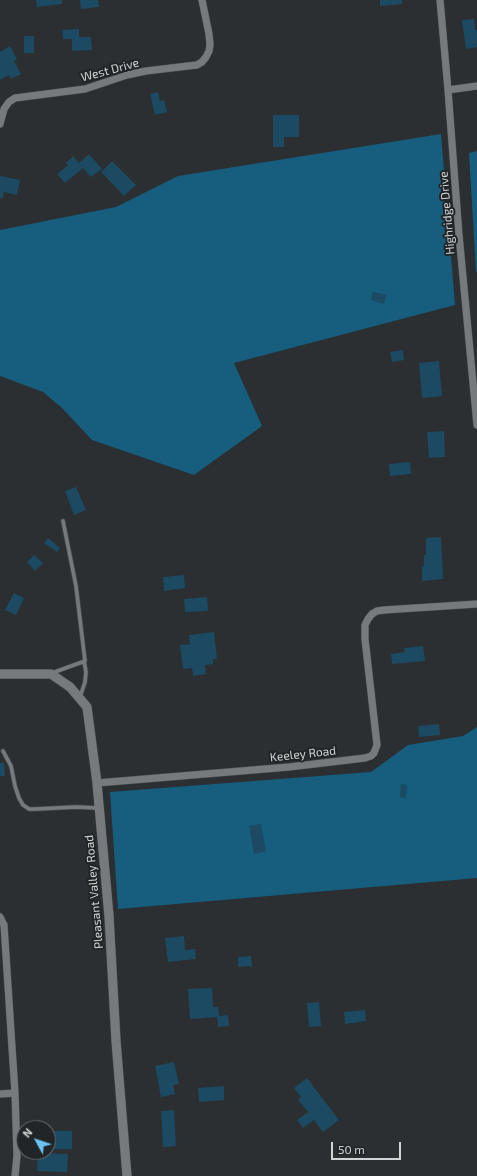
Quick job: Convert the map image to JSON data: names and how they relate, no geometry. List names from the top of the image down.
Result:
{
  "streets": {
    "street": [
      "West Drive",
      "Highridge Drive",
      "Keeley Road",
      "Pleasant Valley Road"
    ]
  },
  "crossings": [
    ["Keeley Road", "Pleasant Valley Road"]
  ],
  "scale_bar": "50 m",
  "north": "top left"
}
